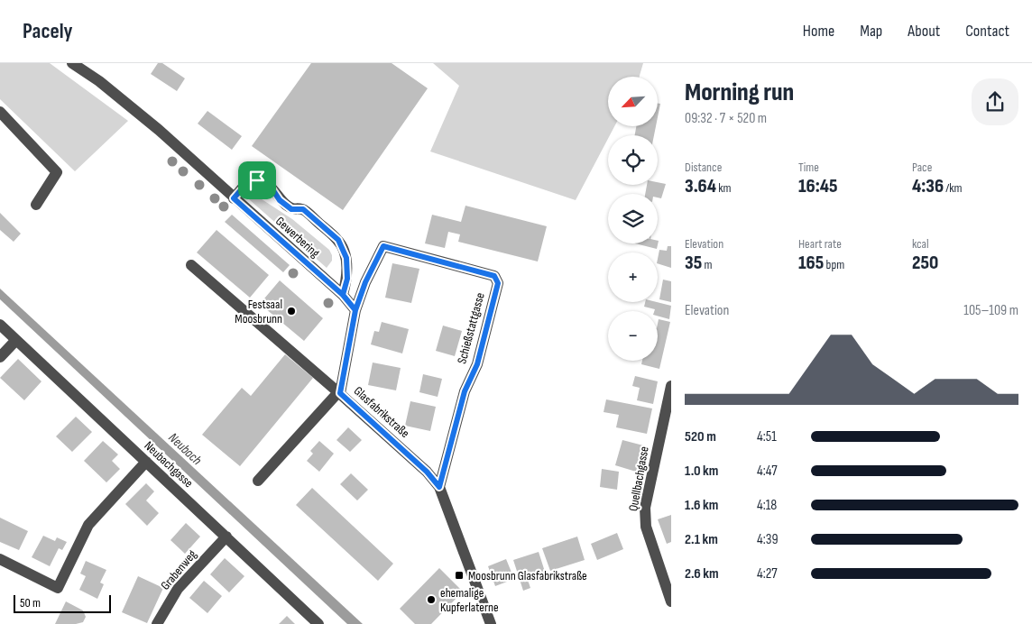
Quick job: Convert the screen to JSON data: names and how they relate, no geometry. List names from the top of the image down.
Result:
{
  "streets": {
    "street": [
      "Gewerbering",
      "Schießstattgasse",
      "Glasfabrikstraße",
      "Neubachgasse",
      "Quellbachgasse",
      "Grabenweg"
    ]
  },
  "crossings": [
    ["Gewerbering", "Schießstattgasse"],
    ["Schießstattgasse", "Glasfabrikstraße"],
    ["Neubachgasse", "Grabenweg"]
  ],
  "water": ["Neubach"],
  "places": {
    "other": ["Festsaal Moosbrunn", "ehemalige Kupferlaterne"],
    "transit": ["Moosbrunn Glasfabrikstraße"]
  },
  "scale_bar": "50 m",
  "north": "bottom left",
  "page": {
    "header": "Pacely",
    "nav": [
      "Home",
      "Map",
      "About",
      "Contact"
    ],
    "heading": ["Morning run", "09:32 · 7 × 520 m"],
    "map_buttons": ["+", "−"],
    "stats": [
      ["Distance", "3.64 km"],
      ["Time", "16:45"],
      ["Pace", "4:36 /km"],
      ["Elevation", "35 m"],
      ["Heart rate", "165 bpm"],
      ["kcal", "250"]
    ],
    "chart": ["Elevation", "105–109 m"],
    "list": [
      {
        "name": "520 m",
        "note": "4:51"
      },
      {
        "name": "1.0 km",
        "note": "4:47"
      },
      {
        "name": "1.6 km",
        "note": "4:18"
      },
      {
        "name": "2.1 km",
        "note": "4:39"
      },
      {
        "name": "2.6 km",
        "note": "4:27"
      }
    ],
    "scale": "50 m"
  }
}
